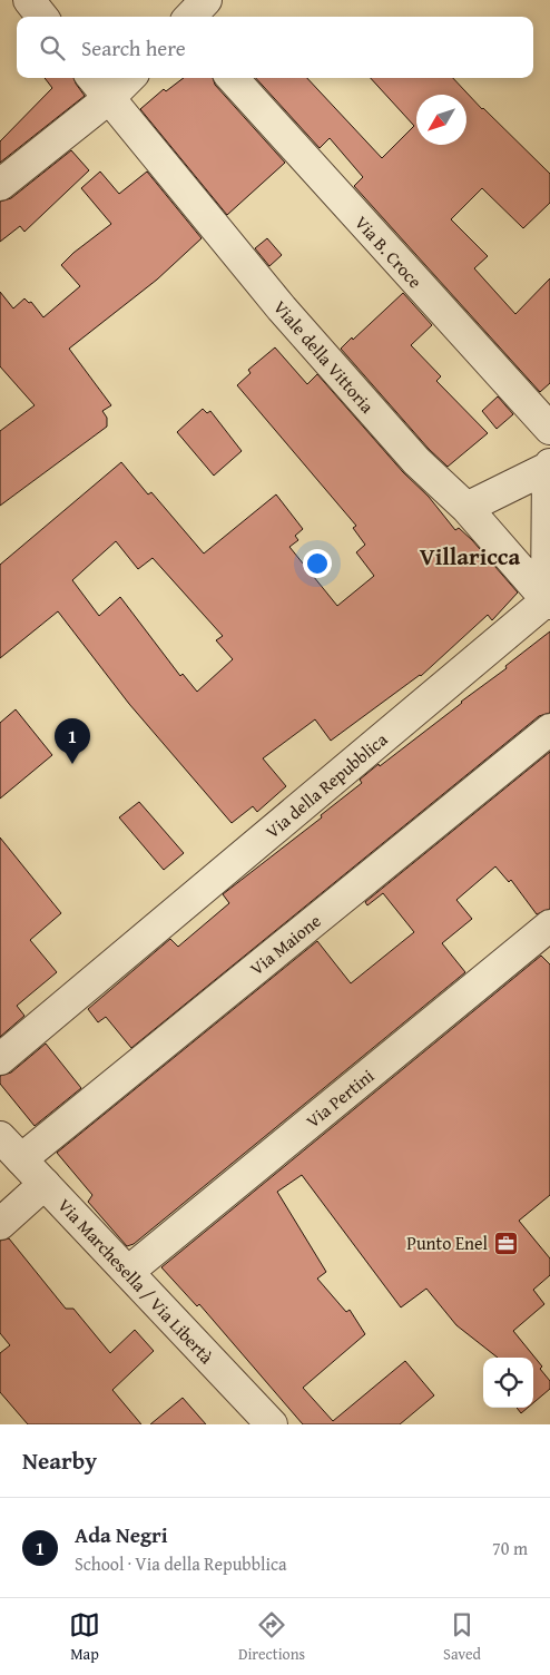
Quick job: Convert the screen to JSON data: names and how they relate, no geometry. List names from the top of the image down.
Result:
{
  "streets": {
    "street": [
      "Via B. Croce",
      "Viale della Vittoria",
      "Via della Repubblica",
      "Via Maione",
      "Via Pertini",
      "Via Marchesella / Via Libertà"
    ]
  },
  "crossings": [
    ["Viale della Vittoria", "Via della Repubblica"],
    ["Via Maione", "Via Marchesella / Via Libertà"],
    ["Via Pertini", "Via Marchesella / Via Libertà"]
  ],
  "districts": ["Villaricca"],
  "places": {
    "office": ["Punto Enel"]
  },
  "north": "bottom left",
  "page": {
    "search": "Search here",
    "pins": "1",
    "heading": "Nearby",
    "list": [
      {
        "mark": "1",
        "name": "Ada Negri",
        "note": "School · Via della Repubblica",
        "value": "70 m"
      }
    ],
    "nav": ["Map", "Directions", "Saved"]
  }
}
